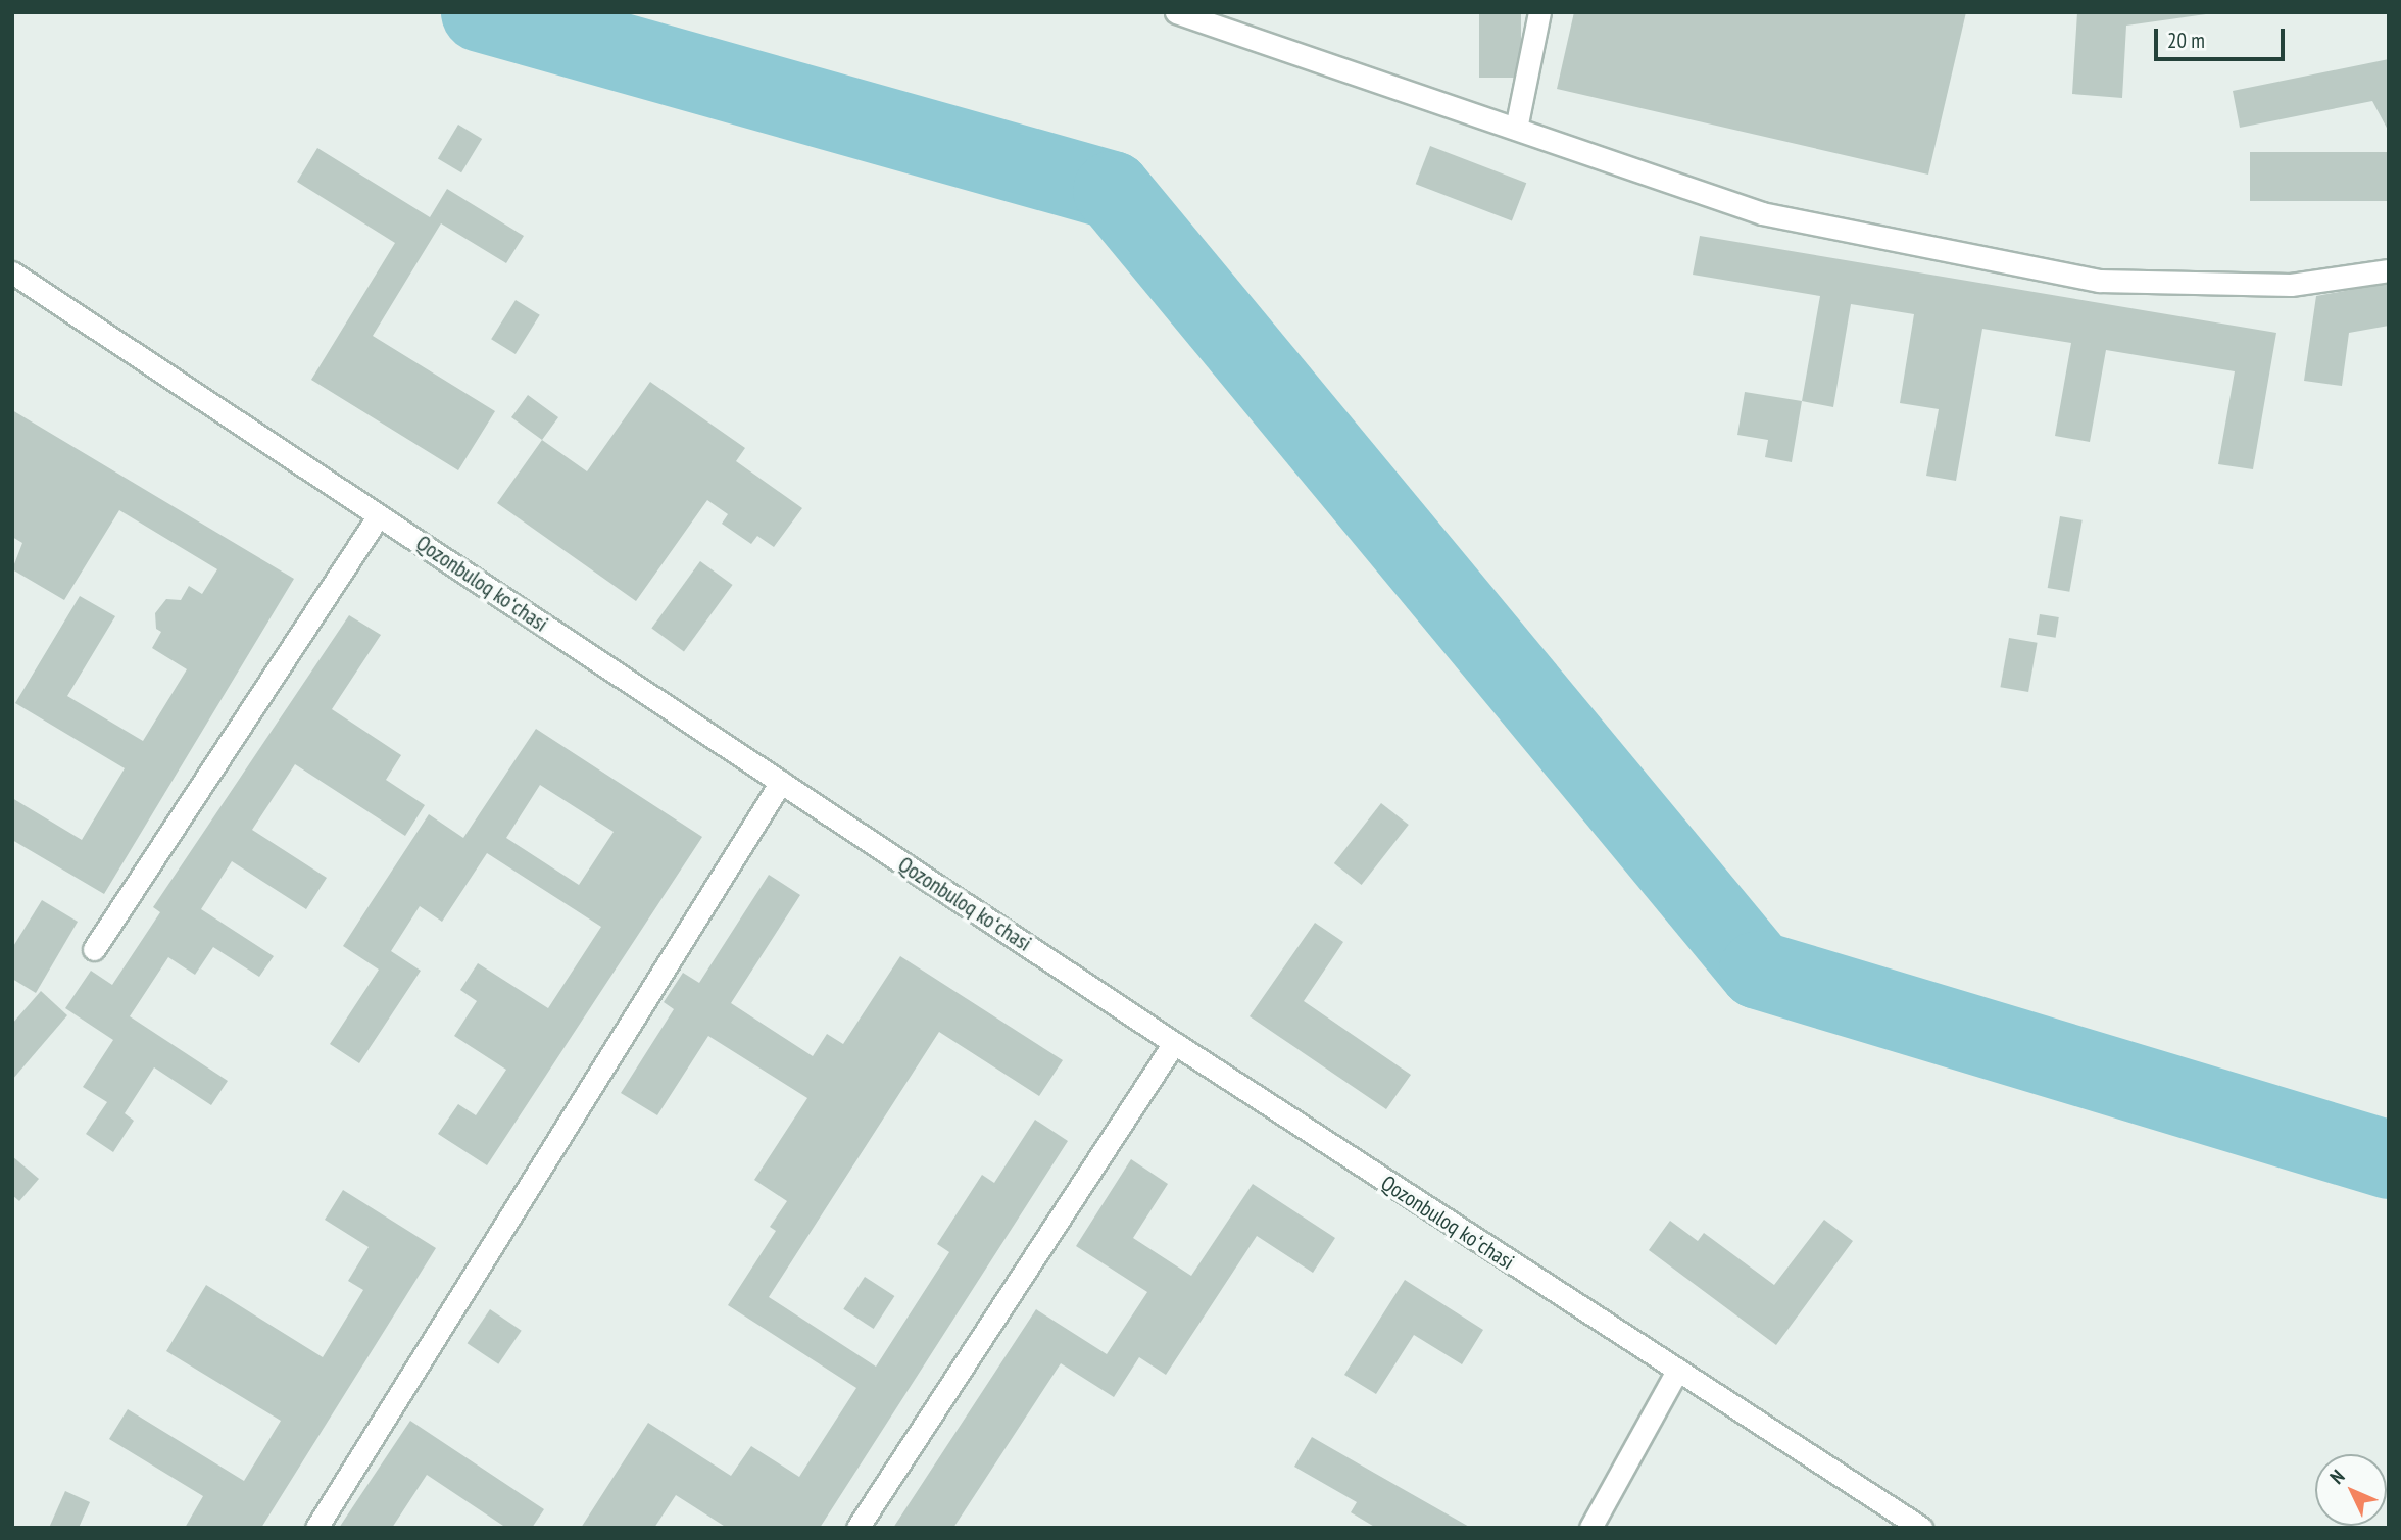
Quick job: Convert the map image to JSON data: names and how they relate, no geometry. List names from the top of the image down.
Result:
{
  "streets": {
    "street": ["Qozonbuloq koʻchasi"]
  },
  "scale_bar": "20 m",
  "north": "top left"
}
